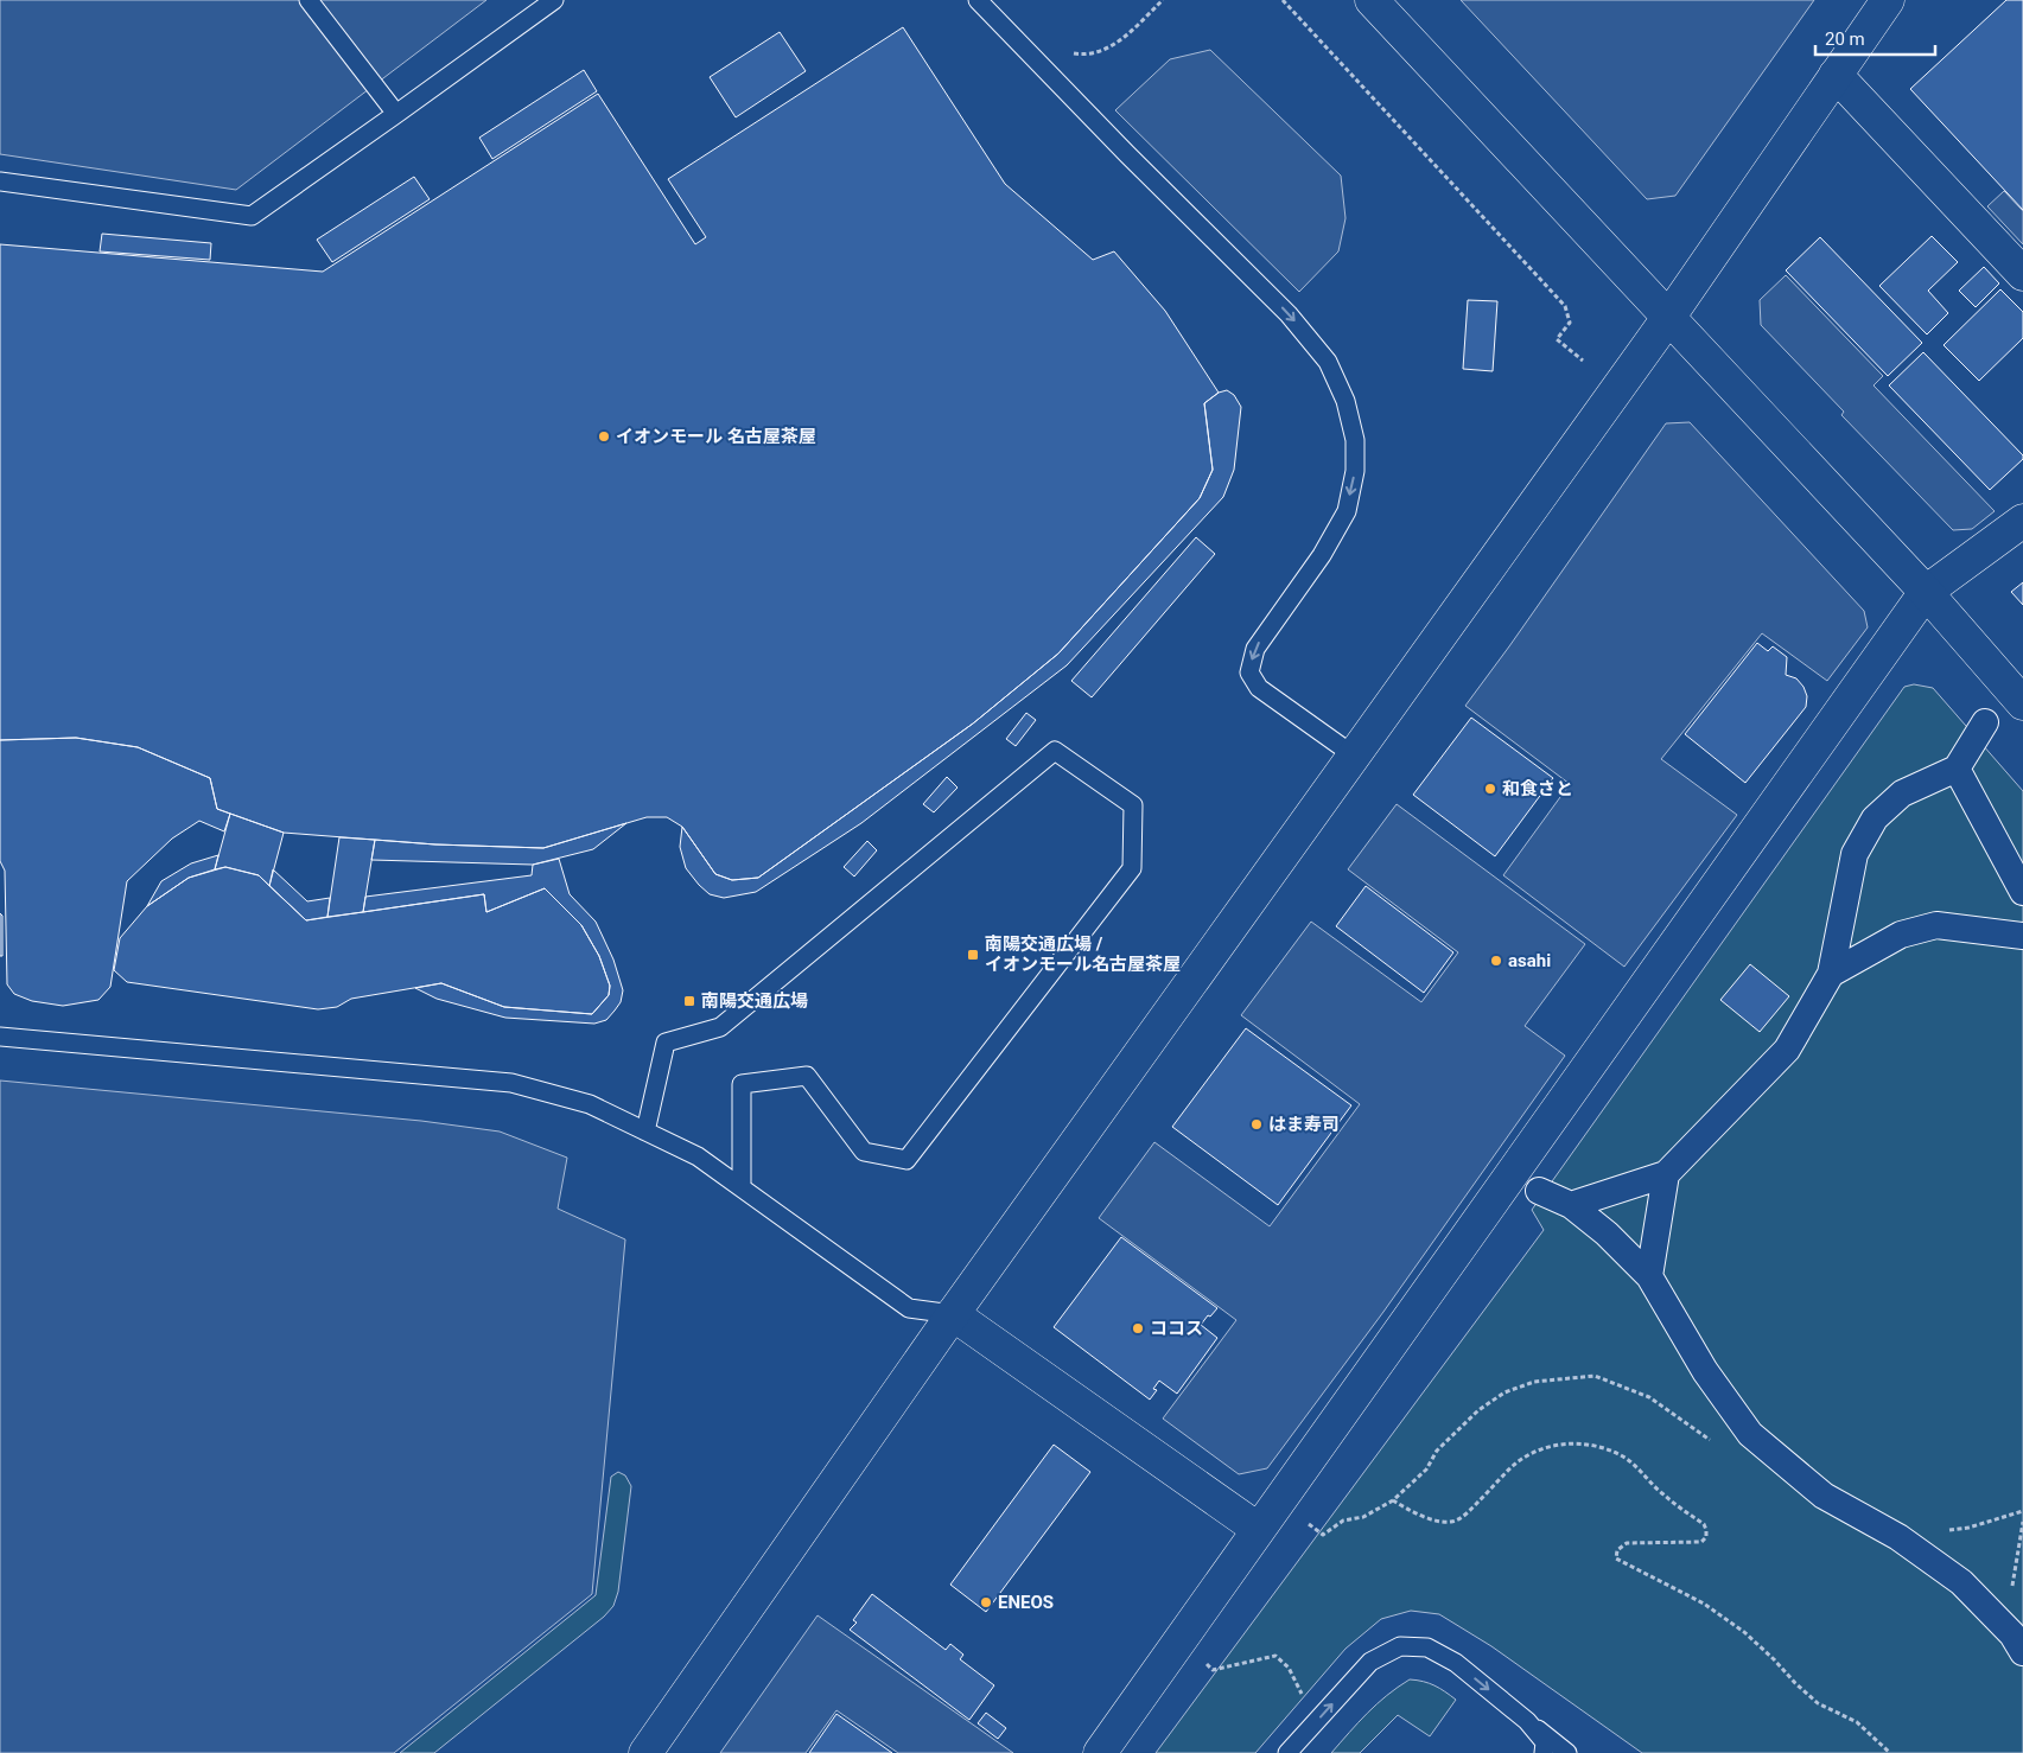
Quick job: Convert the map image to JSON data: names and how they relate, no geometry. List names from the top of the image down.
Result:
{
  "places": {
    "other": [
      "イオンモール 名古屋茶屋",
      "和食さと",
      "asahi",
      "はま寿司",
      "ココス",
      "ENEOS"
    ],
    "transit": ["南陽交通広場 / イオンモール名古屋茶屋", "南陽交通広場"]
  },
  "scale_bar": "20 m"
}
